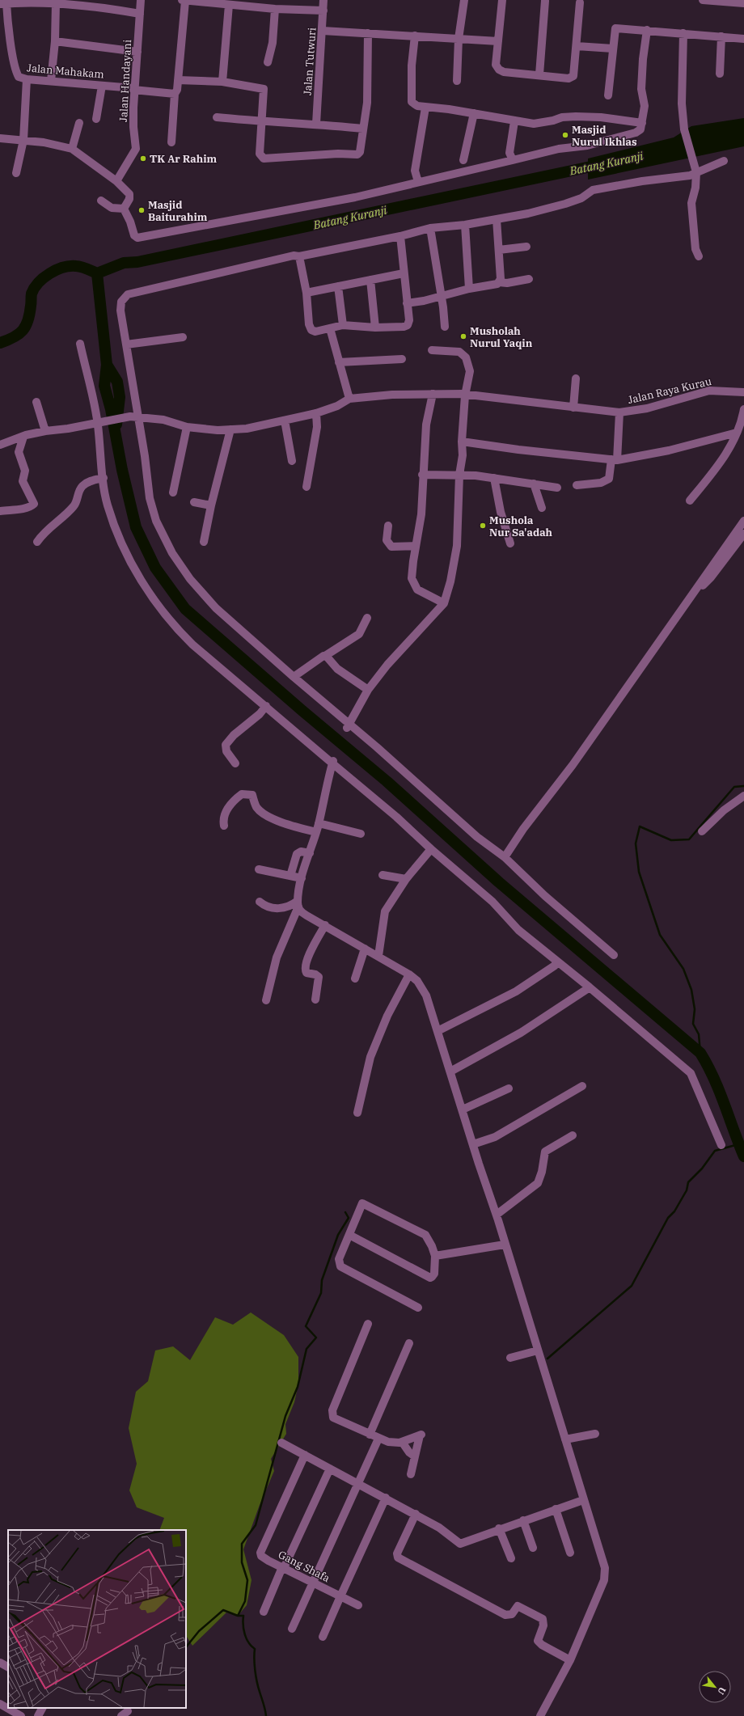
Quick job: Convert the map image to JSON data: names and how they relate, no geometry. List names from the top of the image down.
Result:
{
  "streets": {
    "street": [
      "Jalan Tutwuri",
      "Jalan Mahakam",
      "Jalan Handayani",
      "Jalan Raya Kurau",
      "Gang Shafa"
    ]
  },
  "crossings": [
    ["Jalan Mahakam", "Jalan Handayani"]
  ],
  "water": ["Batang Kuranji"],
  "places": [
    "Masjid Nurul Ikhlas",
    "TK Ar Rahim",
    "Masjid Baiturahim",
    "Musholah Nurul Yaqin",
    "Mushola Nur Sa'adah"
  ],
  "north": "bottom right"
}
